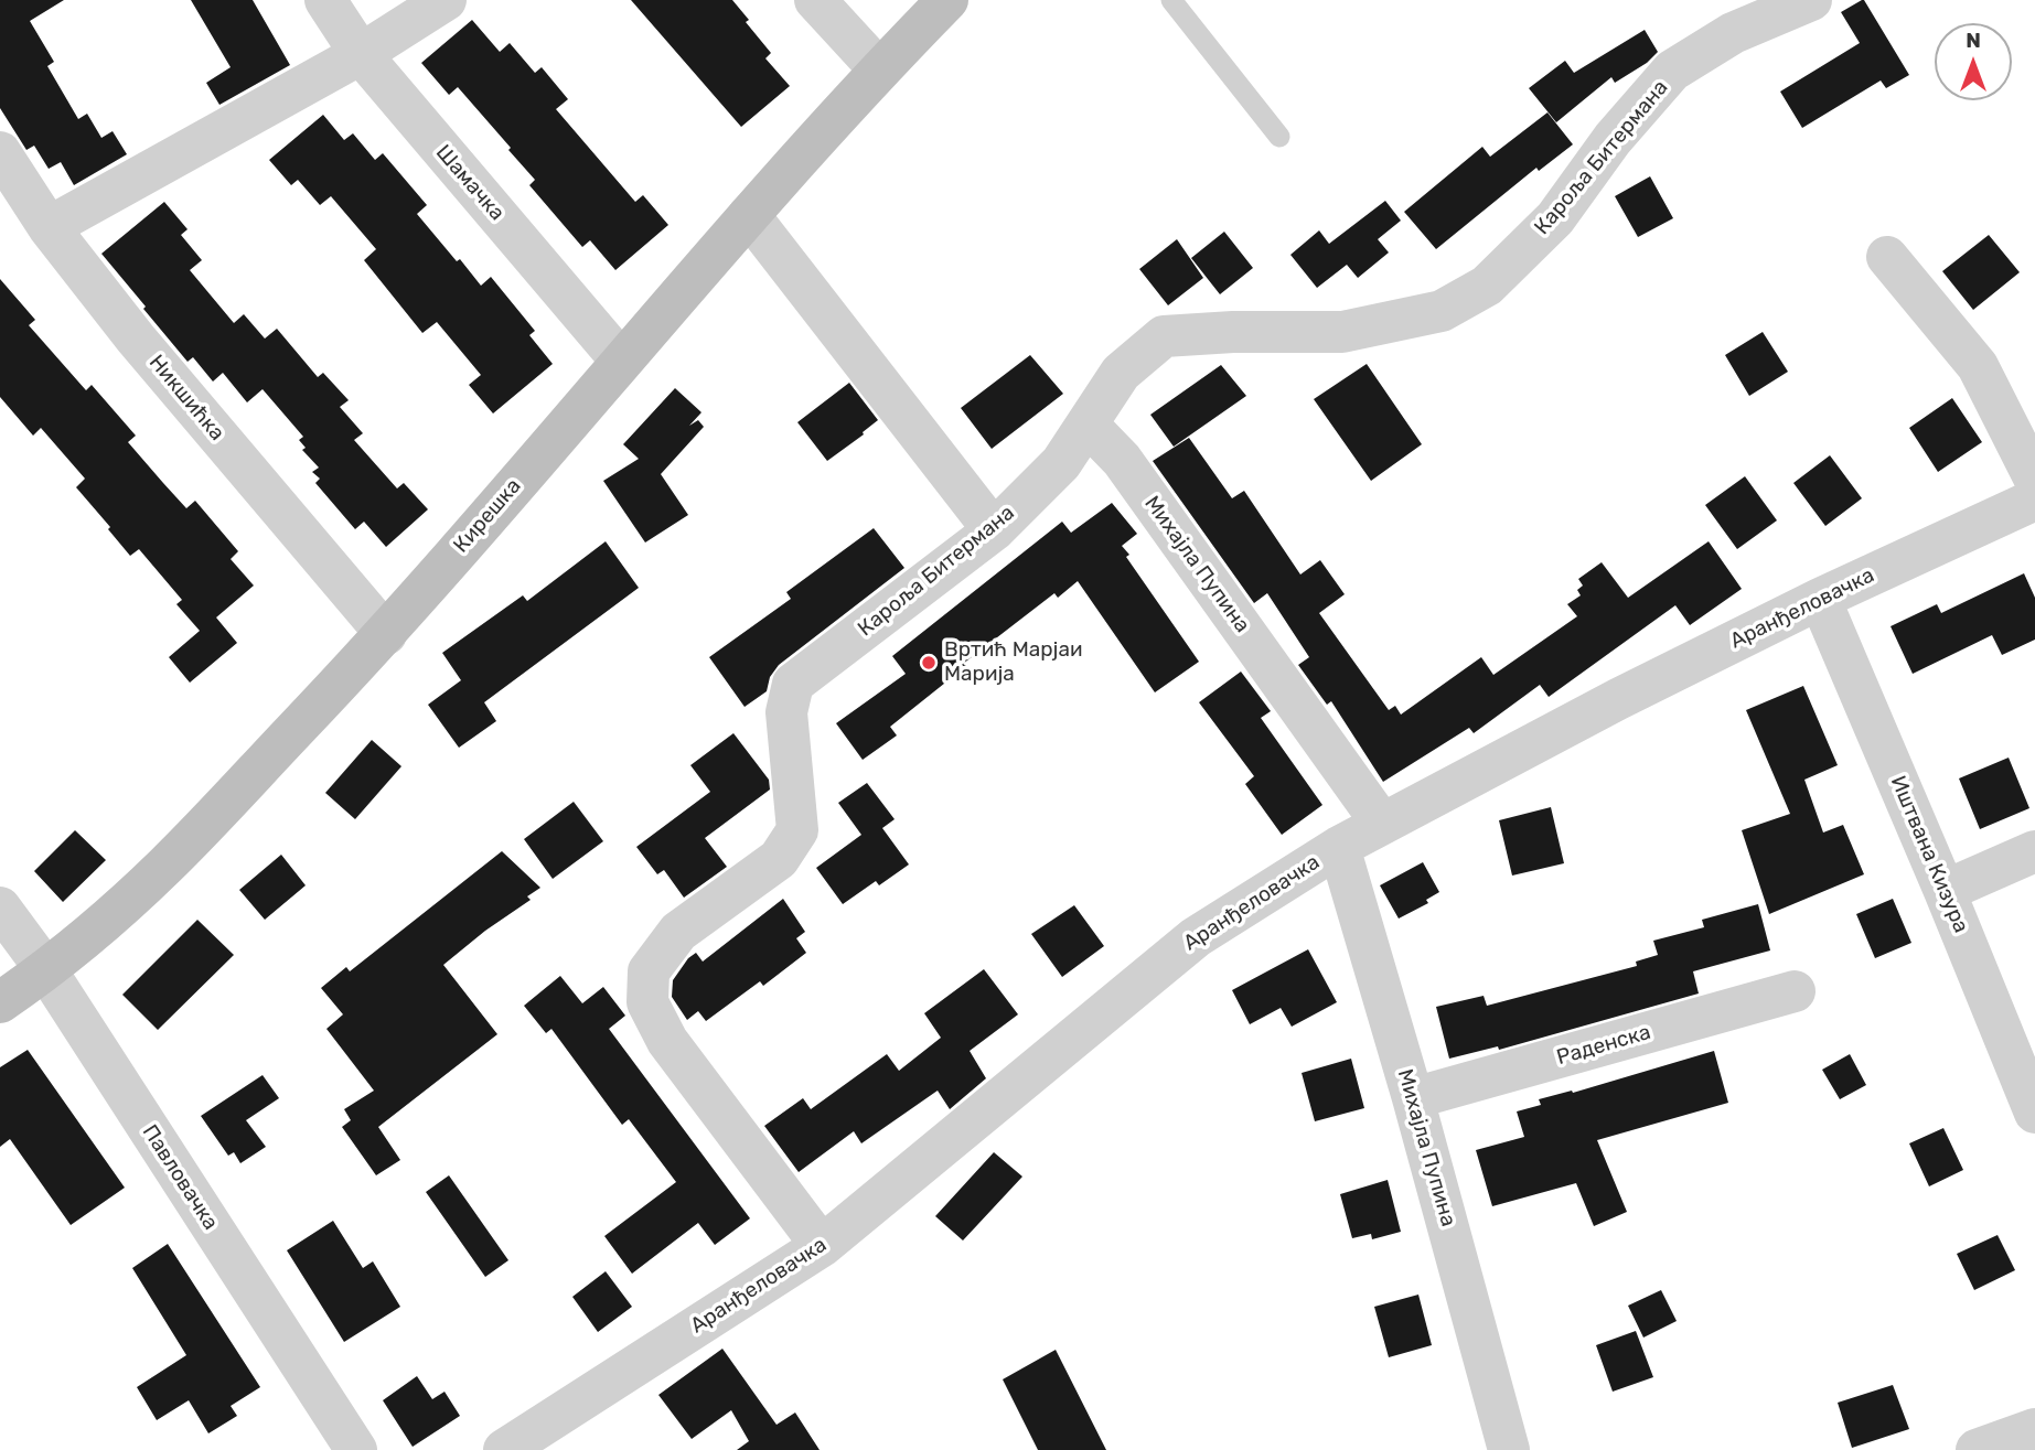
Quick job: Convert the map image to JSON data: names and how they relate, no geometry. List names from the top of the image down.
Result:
{
  "streets": {
    "street": [
      "Кароља Битермана",
      "Шамачка",
      "Никшићка",
      "Кирешка",
      "Михајла Пупина",
      "Аранђеловачка",
      "Иштвана Кизура",
      "Раденска",
      "Павловачка"
    ]
  },
  "crossings": [
    ["Кароља Битермана", "Михајла Пупина"],
    ["Кароља Битермана", "Аранђеловачка"],
    ["Шамачка", "Кирешка"],
    ["Никшићка", "Кирешка"],
    ["Кирешка", "Павловачка"],
    ["Михајла Пупина", "Аранђеловачка"],
    ["Михајла Пупина", "Раденска"],
    ["Аранђеловачка", "Иштвана Кизура"]
  ],
  "places": ["Вртић Марјаи Марија"],
  "north": "top"
}
